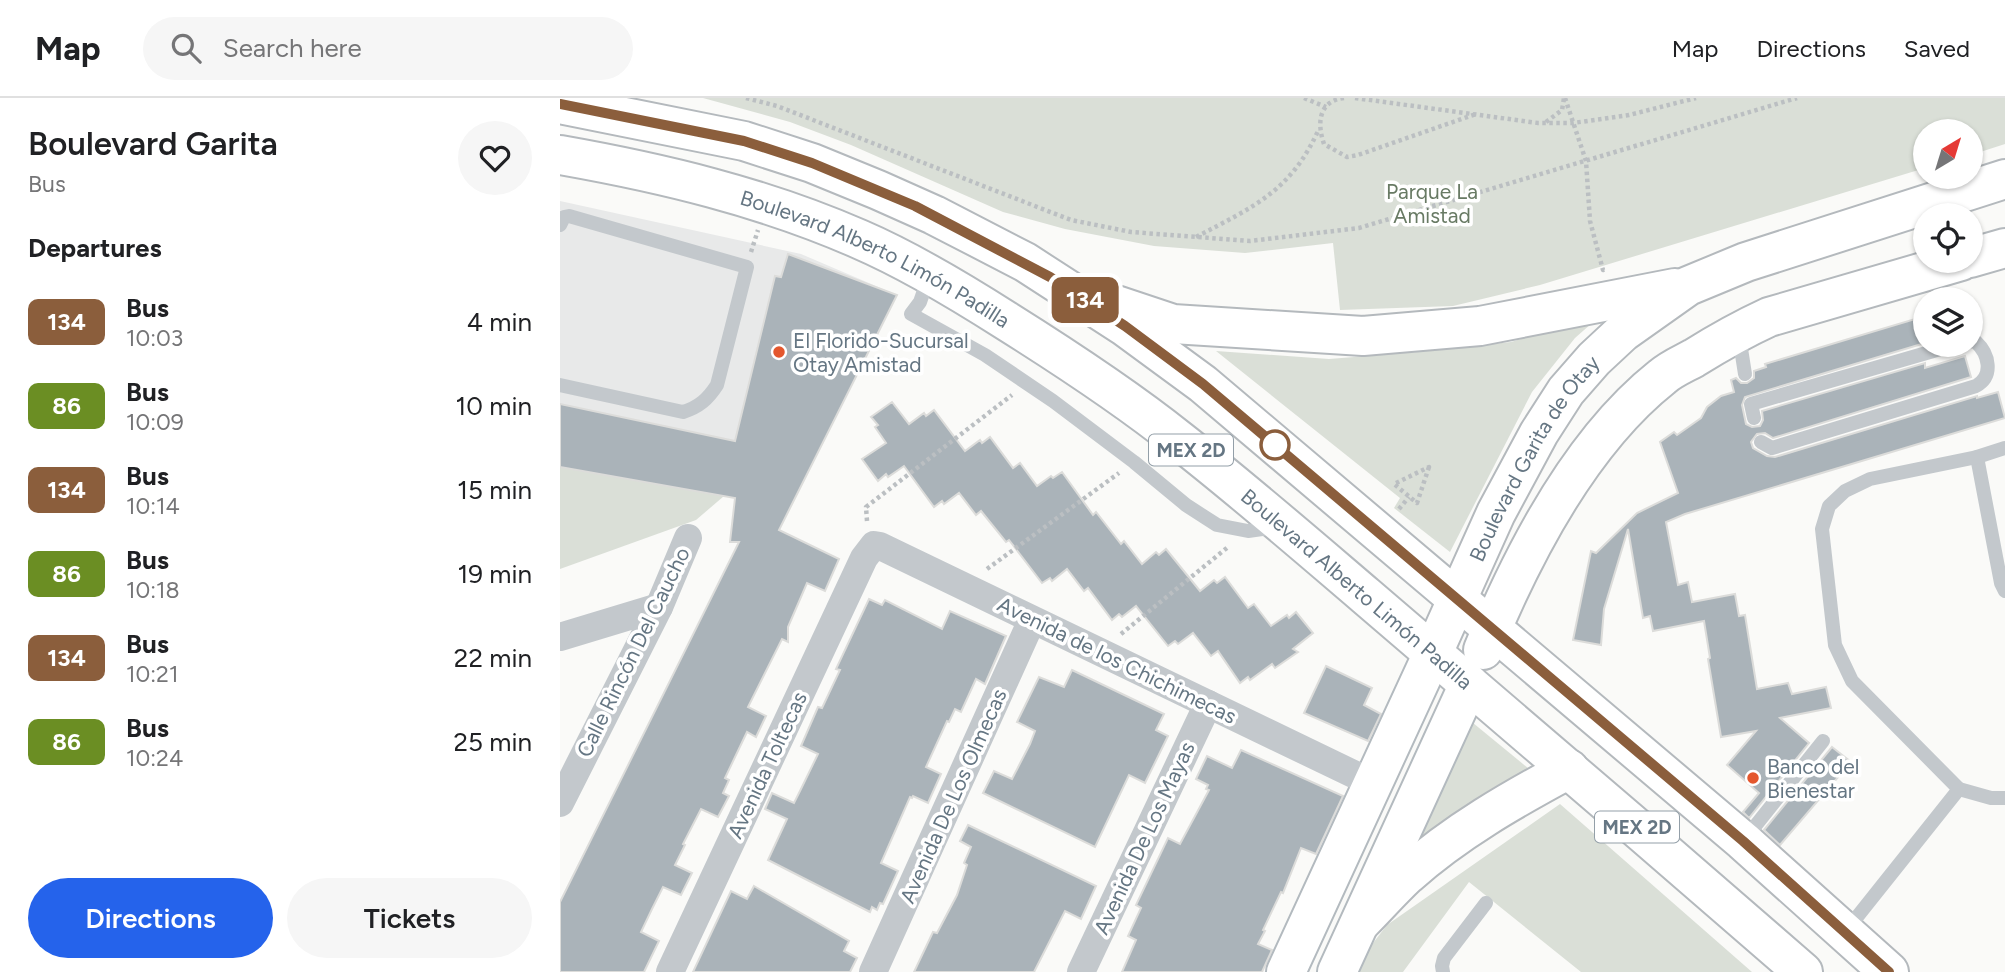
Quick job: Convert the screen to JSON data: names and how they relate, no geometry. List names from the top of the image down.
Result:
{
  "streets": {
    "main road": ["Boulevard Alberto Limón Padilla", "MEX 2D", "Boulevard Garita de Otay"],
    "street": [
      "Calle Rincón Del Caucho",
      "Avenida de los Chichimecas",
      "Avenida Toltecas",
      "Avenida De Los Olmecas",
      "Avenida De Los Mayas"
    ]
  },
  "crossings": [
    ["Boulevard Alberto Limón Padilla", "Boulevard Garita de Otay"],
    ["MEX 2D", "Boulevard Garita de Otay"],
    ["Boulevard Garita de Otay", "Avenida de los Chichimecas"],
    ["Avenida de los Chichimecas", "Avenida Toltecas"],
    ["Avenida de los Chichimecas", "Avenida De Los Olmecas"],
    ["Avenida de los Chichimecas", "Avenida De Los Mayas"]
  ],
  "parks": ["Parque La Amistad"],
  "places": ["El Florido-Sucursal Otay Amistad", "Banco del Bienestar"],
  "lines": ["bus line 134"],
  "north": "top right",
  "page": {
    "header": "Map",
    "search": "Search here",
    "nav": ["Map", "Directions", "Saved"],
    "heading": [
      ["Boulevard Garita", "Bus"],
      "Departures"
    ],
    "on_map": "134",
    "list": [
      {
        "mark": "134",
        "name": "Bus",
        "note": "10:03",
        "value": "4 min"
      },
      {
        "mark": "86",
        "name": "Bus",
        "note": "10:09",
        "value": "10 min"
      },
      {
        "mark": "134",
        "name": "Bus",
        "note": "10:14",
        "value": "15 min"
      },
      {
        "mark": "86",
        "name": "Bus",
        "note": "10:18",
        "value": "19 min"
      },
      {
        "mark": "134",
        "name": "Bus",
        "note": "10:21",
        "value": "22 min"
      },
      {
        "mark": "86",
        "name": "Bus",
        "note": "10:24",
        "value": "25 min"
      }
    ],
    "buttons": ["Directions", "Tickets"]
  }
}
